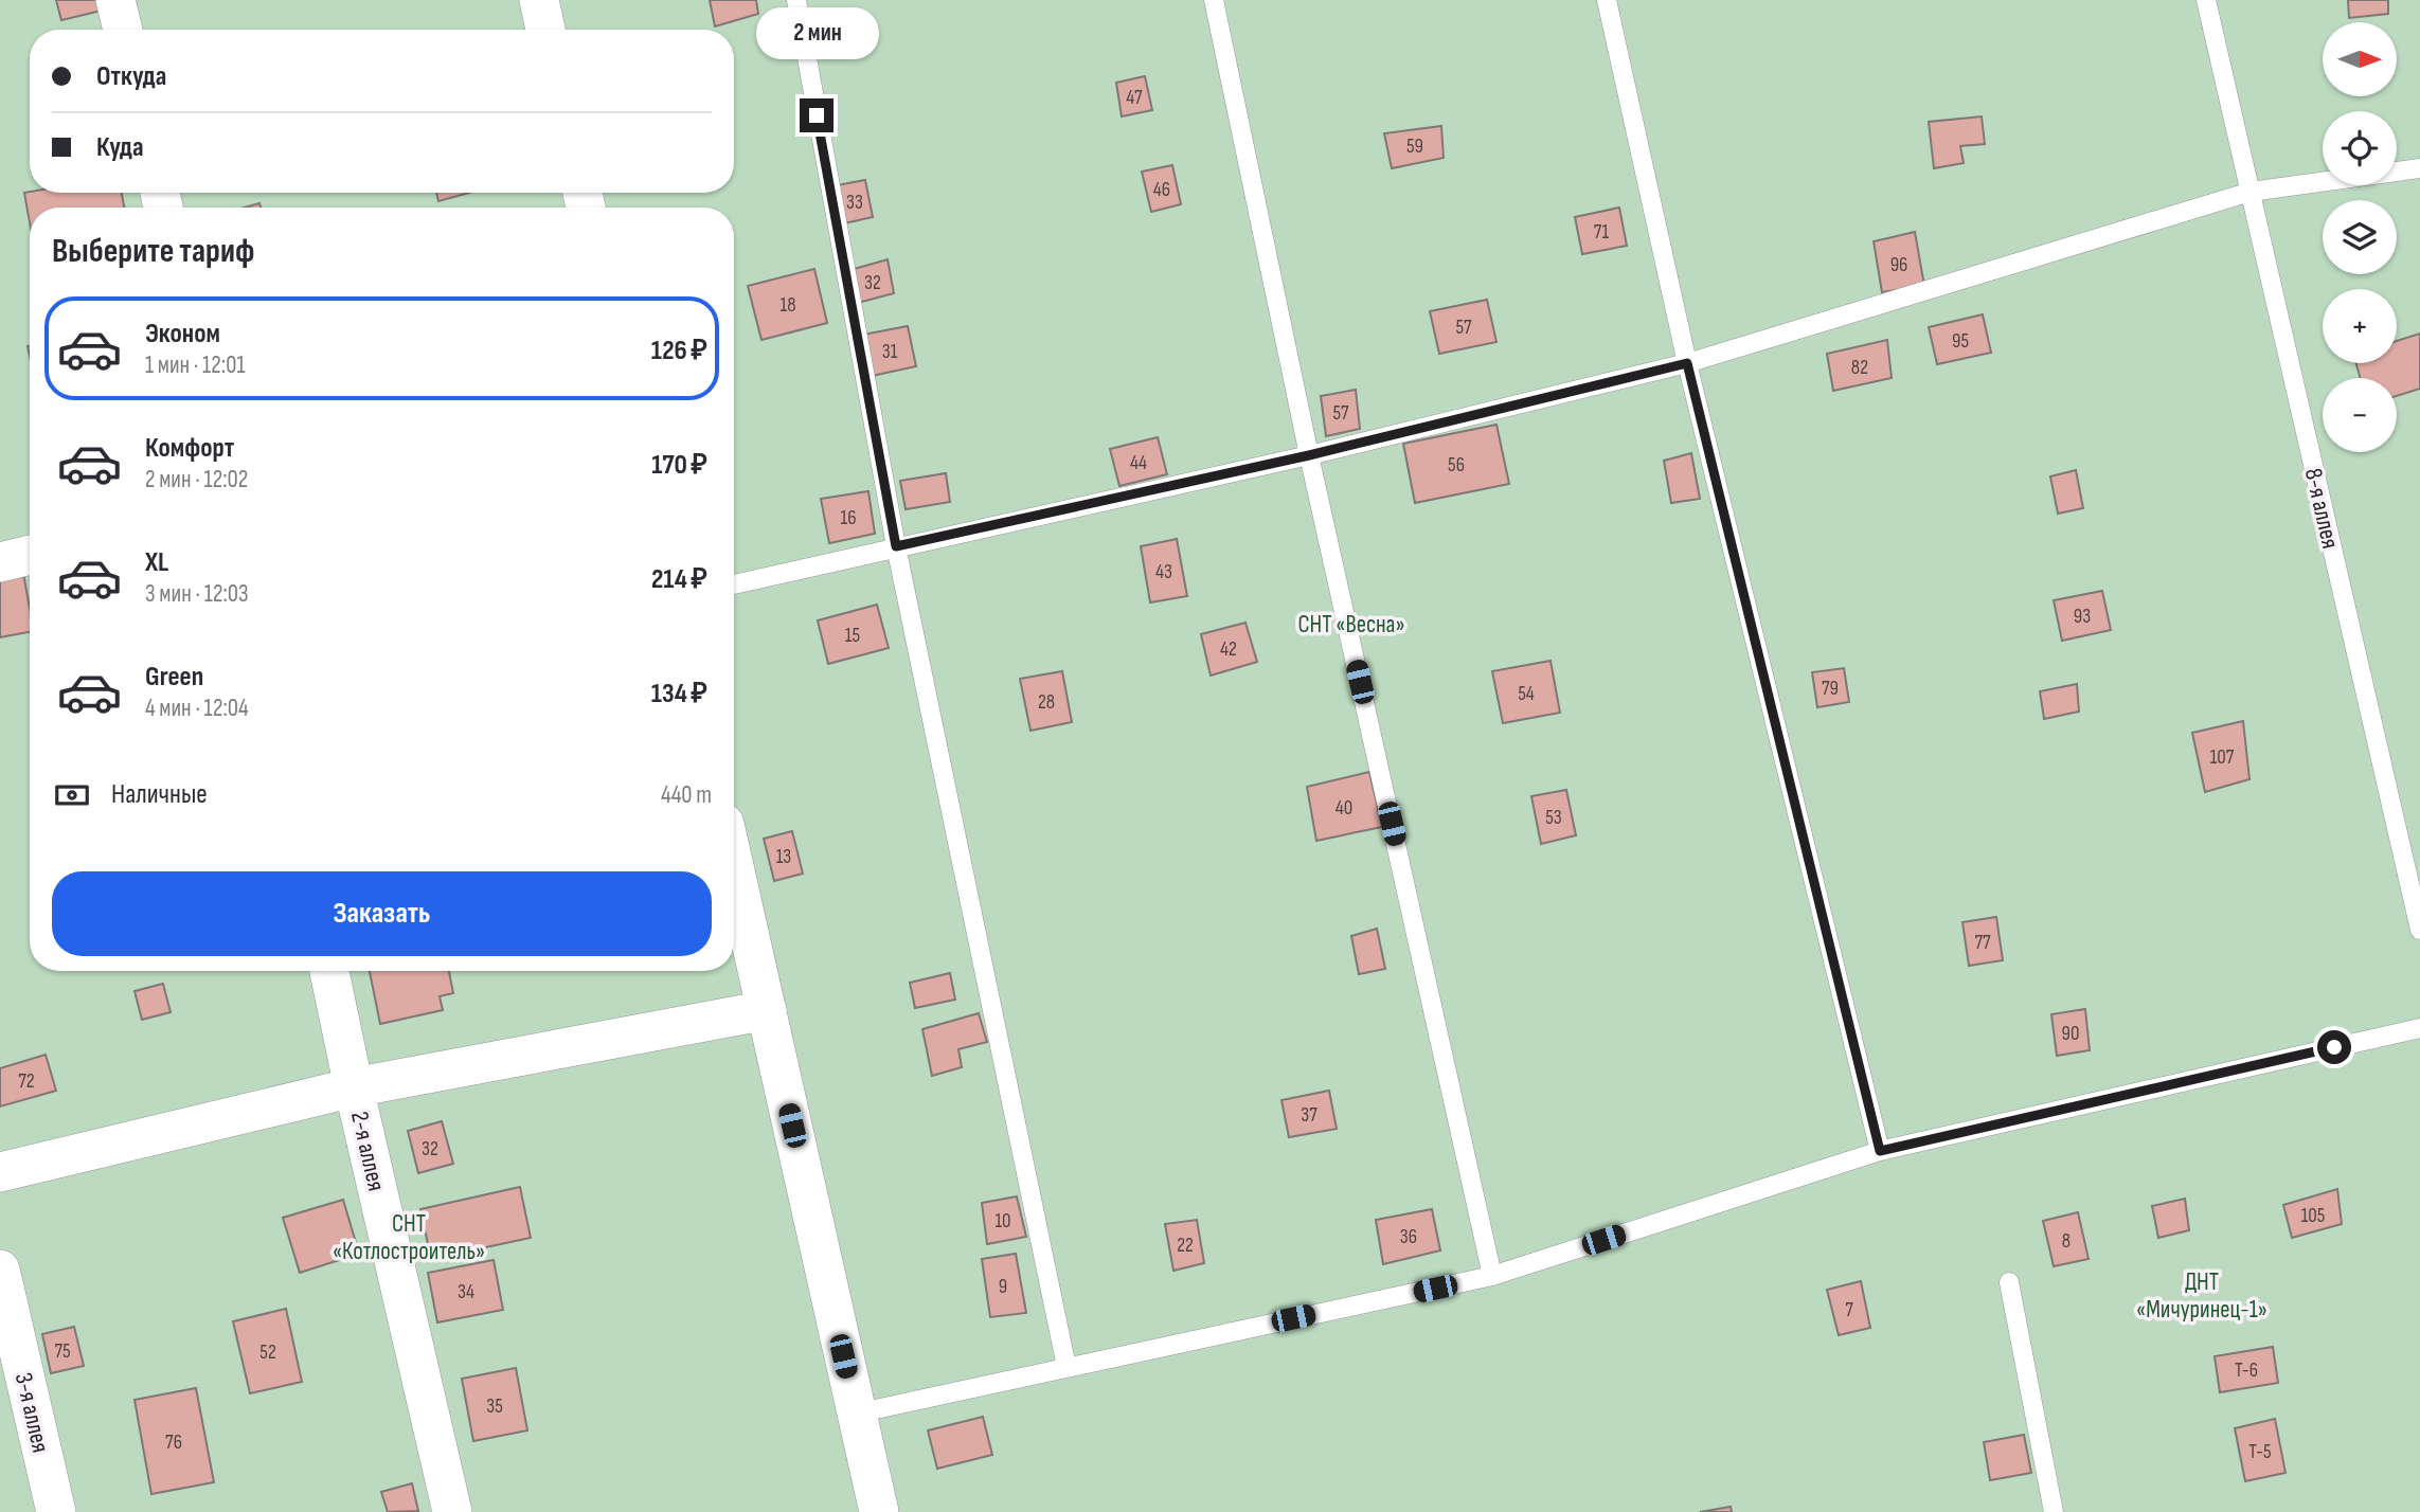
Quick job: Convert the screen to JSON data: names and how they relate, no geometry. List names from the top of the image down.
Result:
{
  "streets": {
    "street": ["2-я аллея", "3-я аллея"],
    "lane": ["8-я аллея"]
  },
  "parks": ["СНТ «Весна»", "СНТ «Котлостроитель»", "ДНТ «Мичуринец-1»"],
  "house_numbers": [
    "47",
    "59",
    "46",
    "33",
    "71",
    "96",
    "32",
    "18",
    "57",
    "95",
    "31",
    "82",
    "57",
    "44",
    "56",
    "16",
    "43",
    "93",
    "15",
    "42",
    "79",
    "54",
    "28",
    "107",
    "40",
    "53",
    "13",
    "77",
    "90",
    "72",
    "37",
    "32",
    "105",
    "10",
    "36",
    "8",
    "22",
    "9",
    "34",
    "7",
    "75",
    "52",
    "Т-6",
    "35",
    "76",
    "Т-5"
  ],
  "north": "right",
  "page": {
    "bubble": "2 мин",
    "map_buttons": ["+", "−"],
    "banner": ["Откуда", "Куда"],
    "heading": "Выберите тариф",
    "list": [
      {
        "name": "Эконом",
        "note": "1 мин · 12:01",
        "value": "126 ₽"
      },
      {
        "name": "Комфорт",
        "note": "2 мин · 12:02",
        "value": "170 ₽"
      },
      {
        "name": "XL",
        "note": "3 мин · 12:03",
        "value": "214 ₽"
      },
      {
        "name": "Green",
        "note": "4 мин · 12:04",
        "value": "134 ₽"
      }
    ],
    "pay": ["Наличные", "440 m"],
    "buttons": "Заказать"
  }
}
